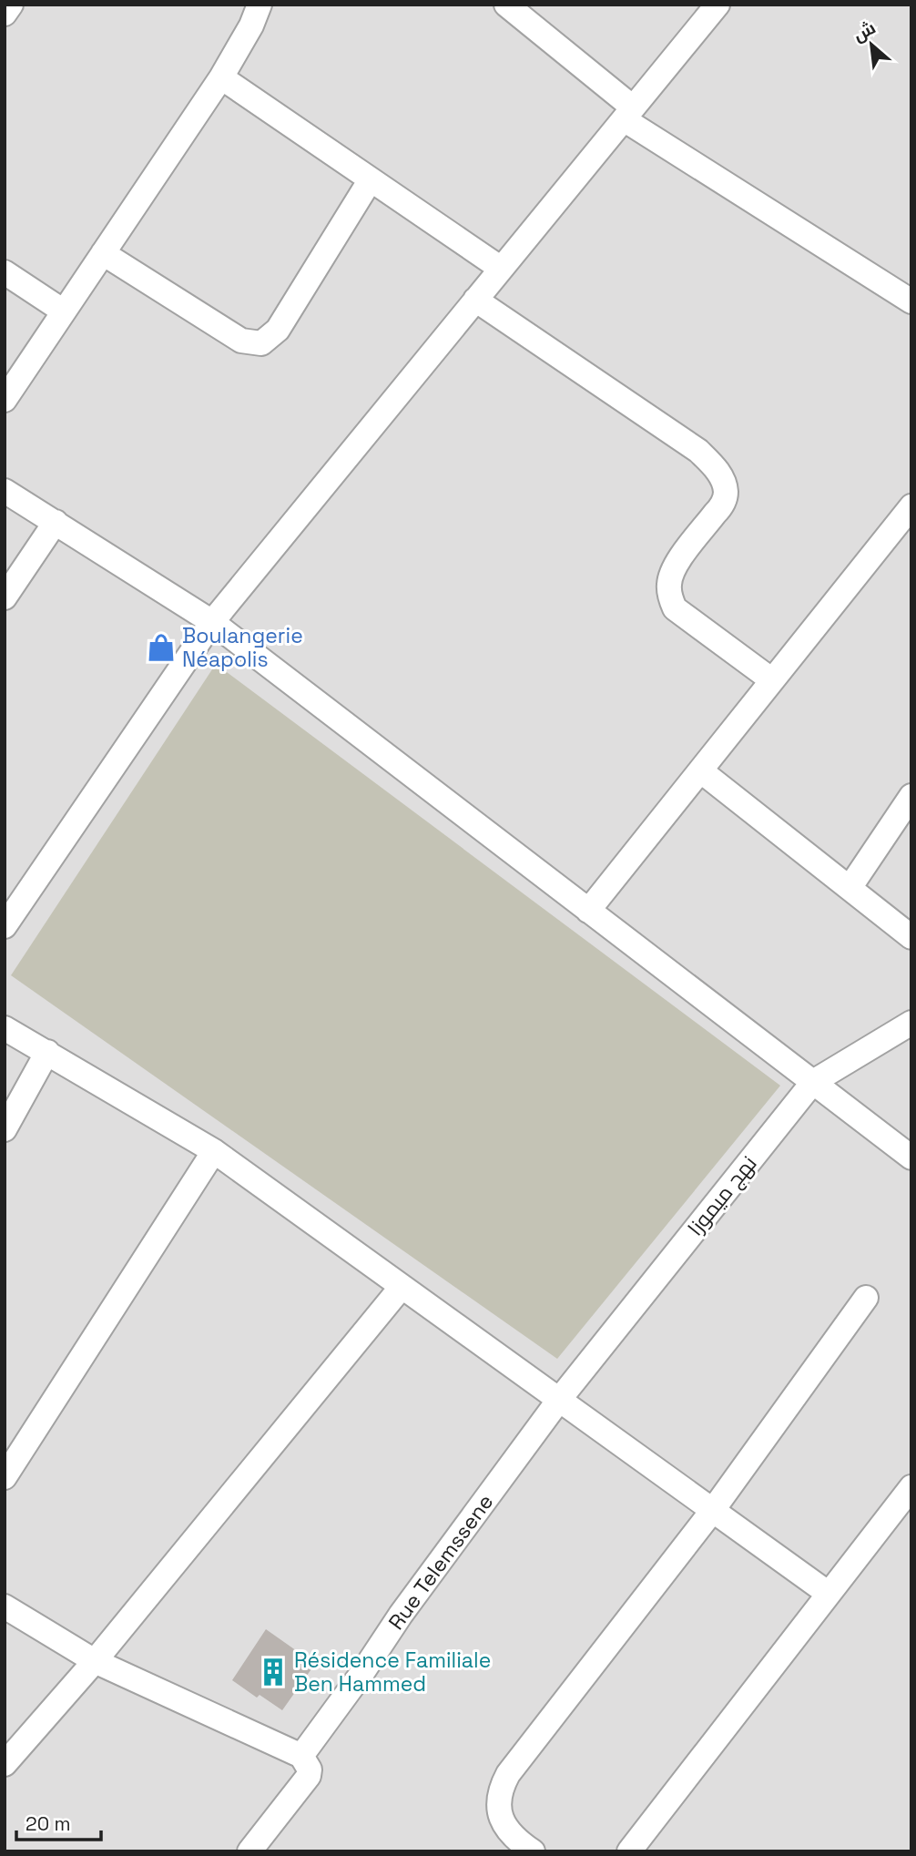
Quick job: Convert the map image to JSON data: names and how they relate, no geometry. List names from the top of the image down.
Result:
{
  "streets": {
    "street": ["نهج ميموزا", "Rue Telemssene"]
  },
  "crossings": [
    ["نهج ميموزا", "Rue Telemssene"]
  ],
  "places": {
    "shop": ["Boulangerie Néapolis"],
    "building": ["Résidence Familiale Ben Hammed"]
  },
  "scale_bar": "20 m",
  "north": "top left"
}
